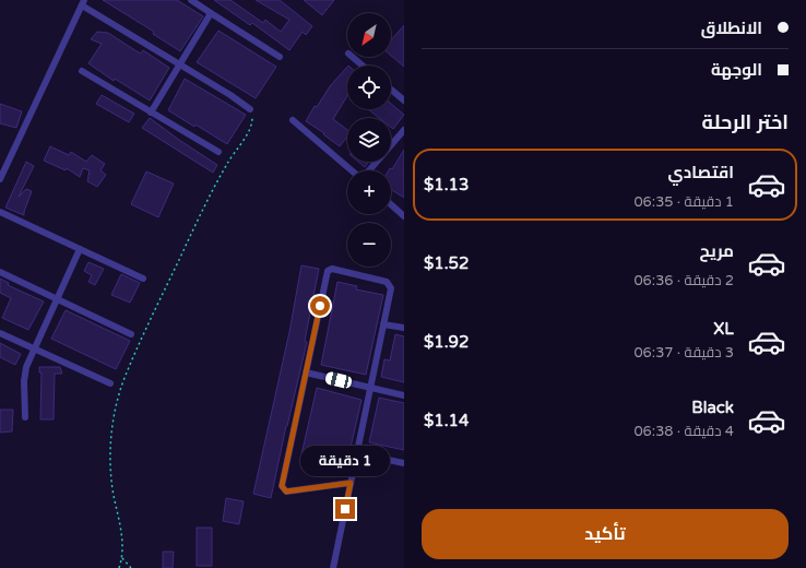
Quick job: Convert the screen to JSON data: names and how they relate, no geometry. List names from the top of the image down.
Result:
{
  "north": "bottom left",
  "page": {
    "banner": ["الانطلاق", "الوجهة"],
    "map_buttons": ["+", "−"],
    "heading": "اختر الرحلة",
    "list": [
      {
        "name": "اقتصادي",
        "note": "1 دقيقة · 06:35",
        "value": "$1.13"
      },
      {
        "name": "مريح",
        "note": "2 دقيقة · 06:36",
        "value": "$1.52"
      },
      {
        "name": "XL",
        "note": "3 دقيقة · 06:37",
        "value": "$1.92"
      },
      {
        "name": "Black",
        "note": "4 دقيقة · 06:38",
        "value": "$1.14"
      }
    ],
    "bubble": "1 دقيقة",
    "buttons": "تأكيد"
  }
}
